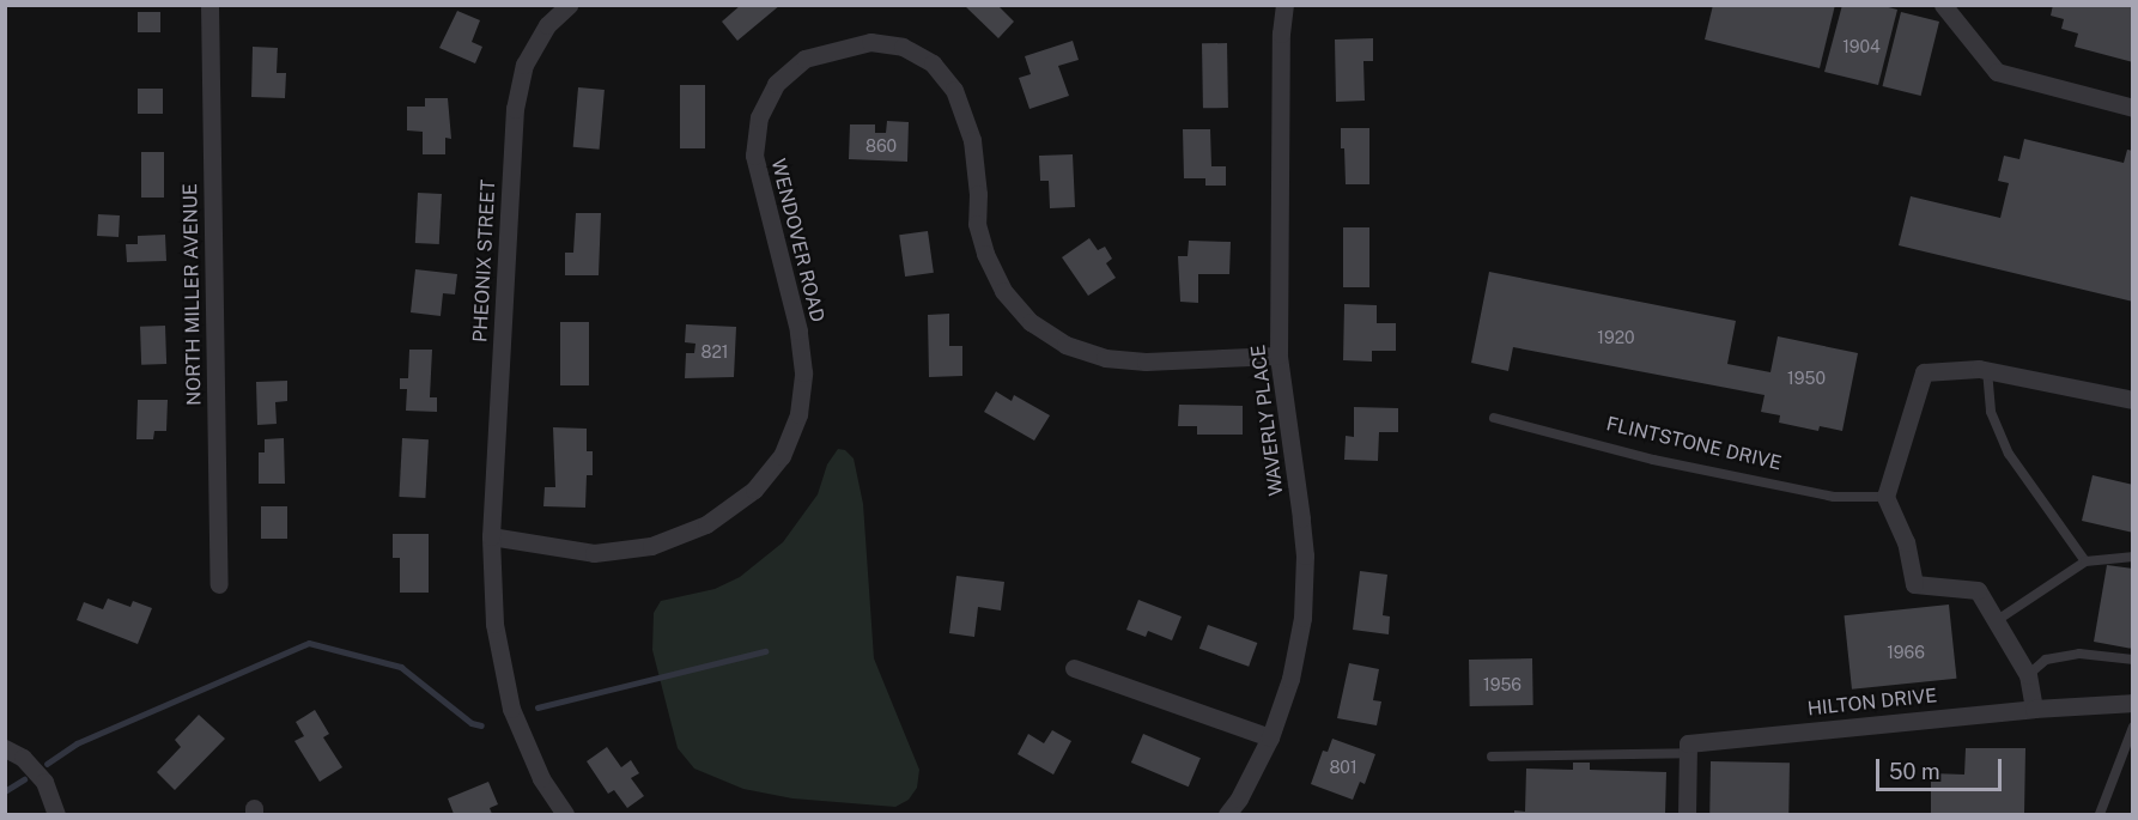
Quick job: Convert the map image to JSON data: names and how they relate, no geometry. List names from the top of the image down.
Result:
{
  "streets": {
    "street": [
      "WENDOVER ROAD",
      "PHEONIX STREET",
      "NORTH MILLER AVENUE",
      "WAVERLY PLACE",
      "HILTON DRIVE"
    ],
    "lane": ["FLINTSTONE DRIVE"]
  },
  "crossings": [
    ["WENDOVER ROAD", "PHEONIX STREET"],
    ["WENDOVER ROAD", "WAVERLY PLACE"]
  ],
  "house_numbers": [
    "1904",
    "860",
    "1920",
    "821",
    "1950",
    "1966",
    "1956",
    "801"
  ],
  "scale_bar": "50 m"
}
